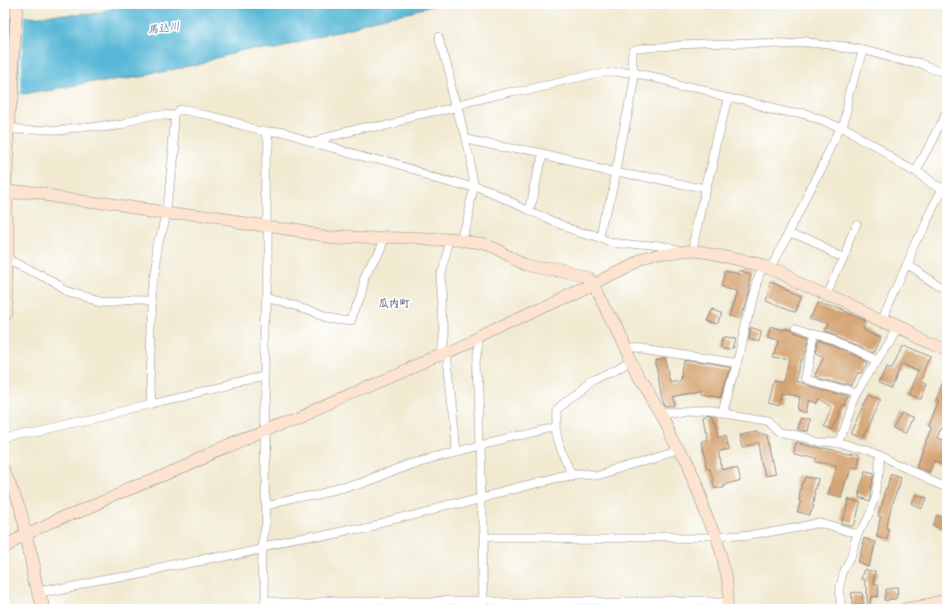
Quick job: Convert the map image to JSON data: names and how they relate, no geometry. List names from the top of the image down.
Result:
{
  "districts": ["瓜内町"],
  "water": ["馬込川"]
}
